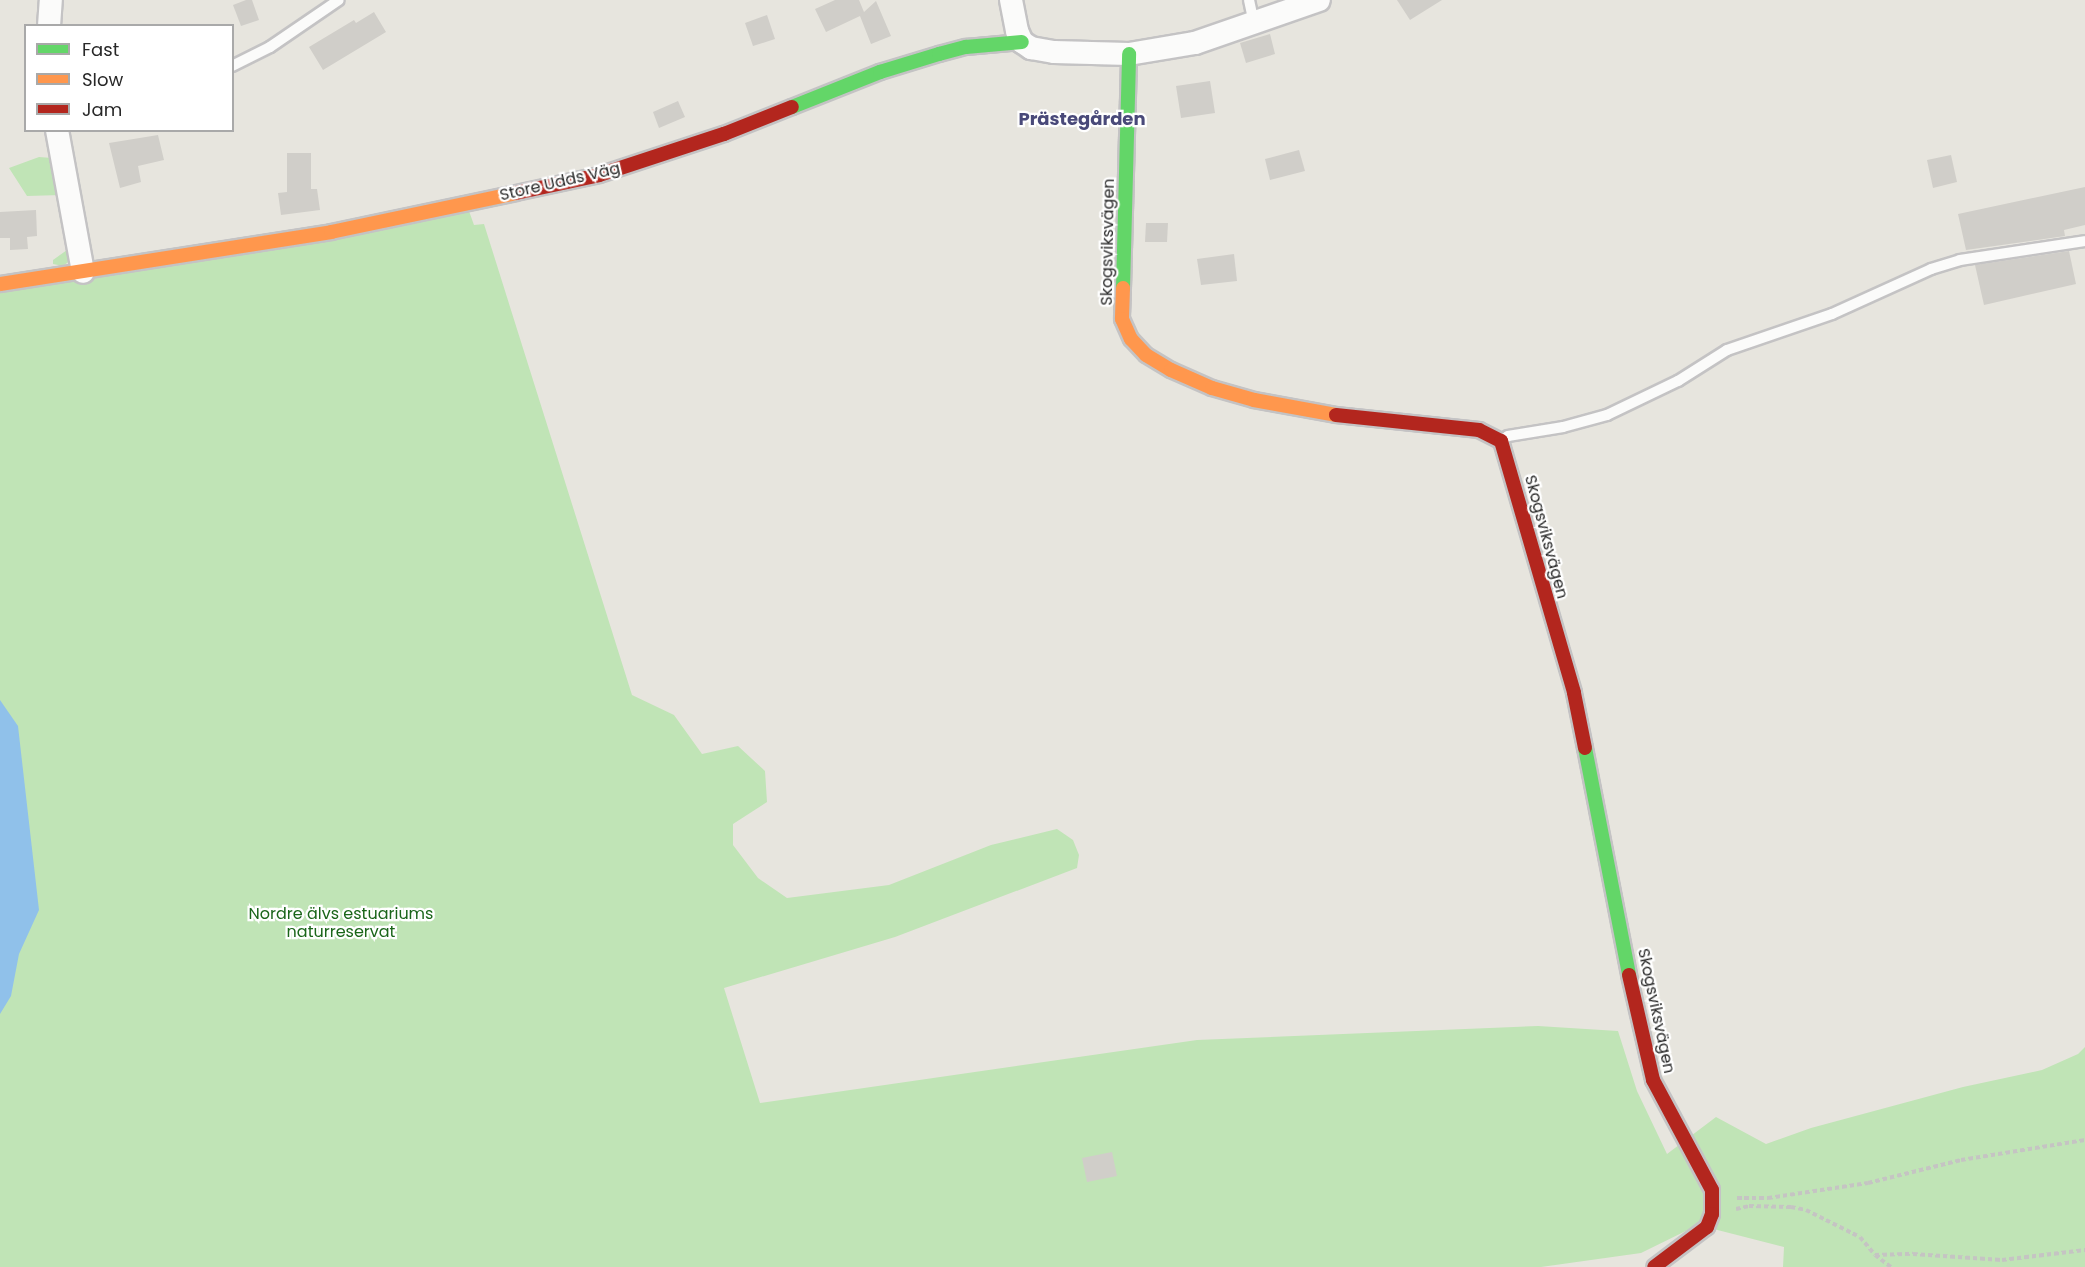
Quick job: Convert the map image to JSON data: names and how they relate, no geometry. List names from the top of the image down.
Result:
{
  "streets": {
    "street": ["Store Udds Väg", "Skogsviksvägen"]
  },
  "crossings": [
    ["Store Udds Väg", "Skogsviksvägen"]
  ],
  "districts": ["Prästegården"],
  "parks": ["Nordre älvs estuariums naturreservat"],
  "legend": ["Fast", "Slow", "Jam"]
}
